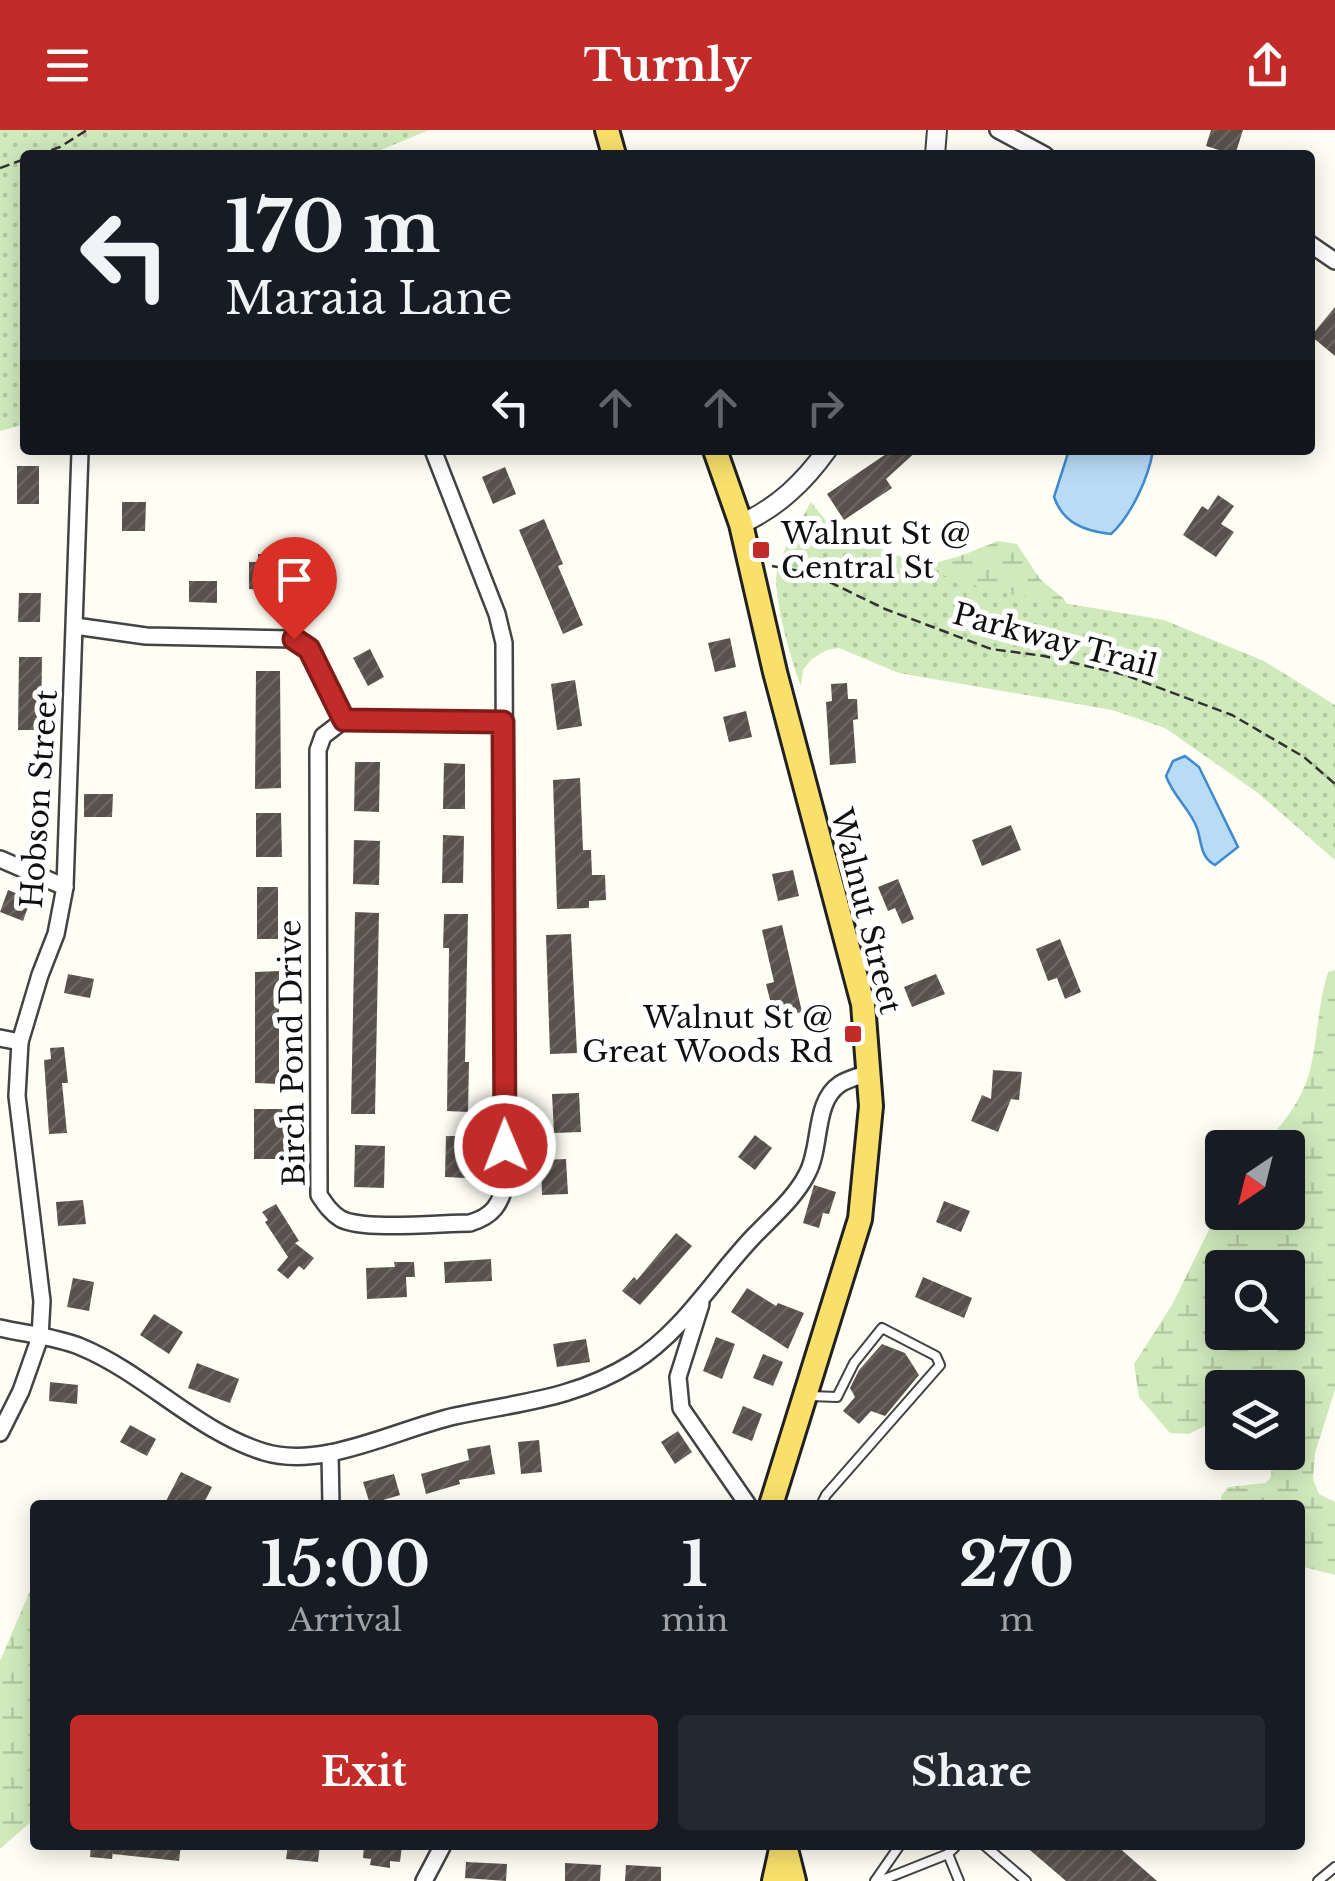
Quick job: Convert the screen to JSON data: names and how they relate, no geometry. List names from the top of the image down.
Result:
{
  "streets": {
    "main road": ["Walnut Street"],
    "street": ["Hobson Street", "Birch Pond Drive"],
    "path": ["Parkway Trail"]
  },
  "crossings": [
    ["Parkway Trail", "Walnut Street"]
  ],
  "places": {
    "transit": ["Walnut St @ Central St", "Walnut St @ Great Woods Rd"]
  },
  "north": "bottom left",
  "page": {
    "header": "Turnly",
    "turn": ["170 m", "Maraia Lane"],
    "eta": [
      "15:00",
      "Arrival",
      "1",
      "min",
      "270",
      "m"
    ],
    "buttons": ["Exit", "Share"]
  }
}
